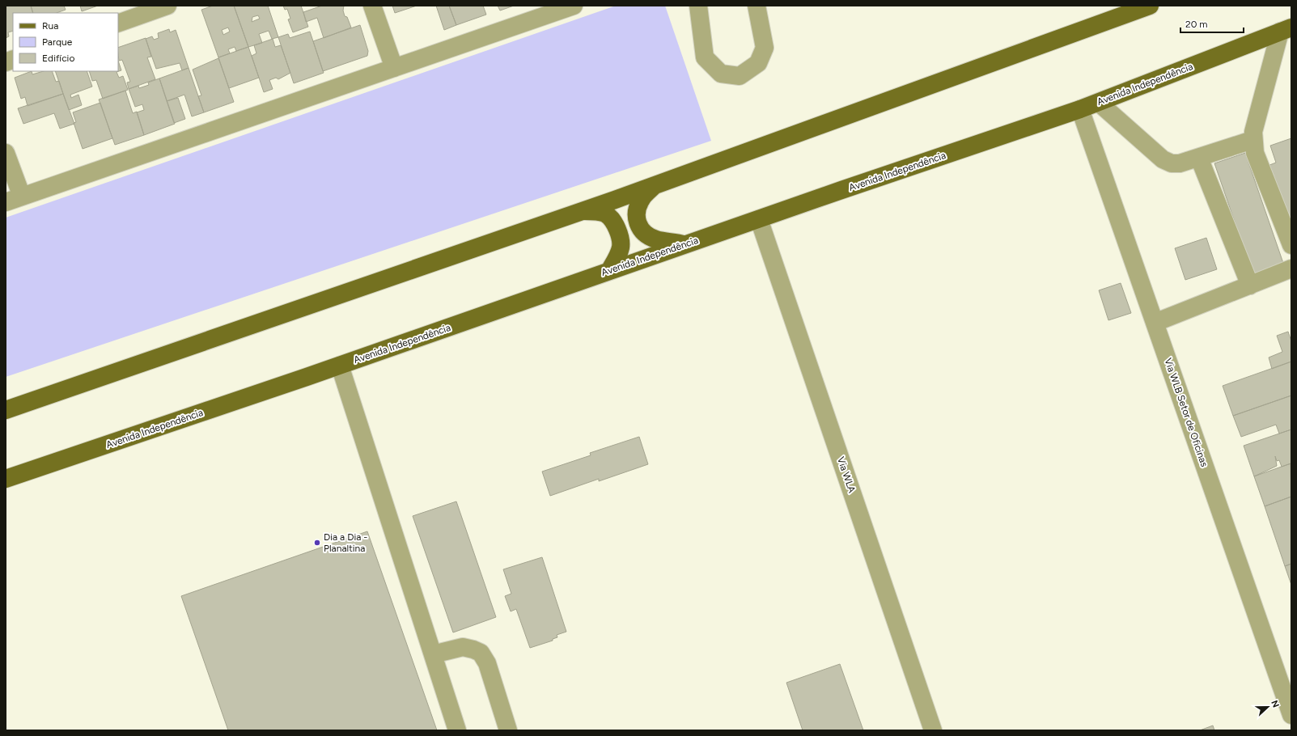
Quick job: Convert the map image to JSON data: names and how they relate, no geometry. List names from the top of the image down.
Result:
{
  "streets": {
    "main road": ["Avenida Independência"],
    "street": ["Via WLB Setor de Oficinas", "Via WLA"]
  },
  "crossings": [
    ["Avenida Independência", "Via WLB Setor de Oficinas"],
    ["Avenida Independência", "Via WLA"]
  ],
  "places": ["Dia a Dia - Planaltina"],
  "legend": ["Rua", "Parque", "Edifício"],
  "scale_bar": "20 m",
  "north": "right"
}
